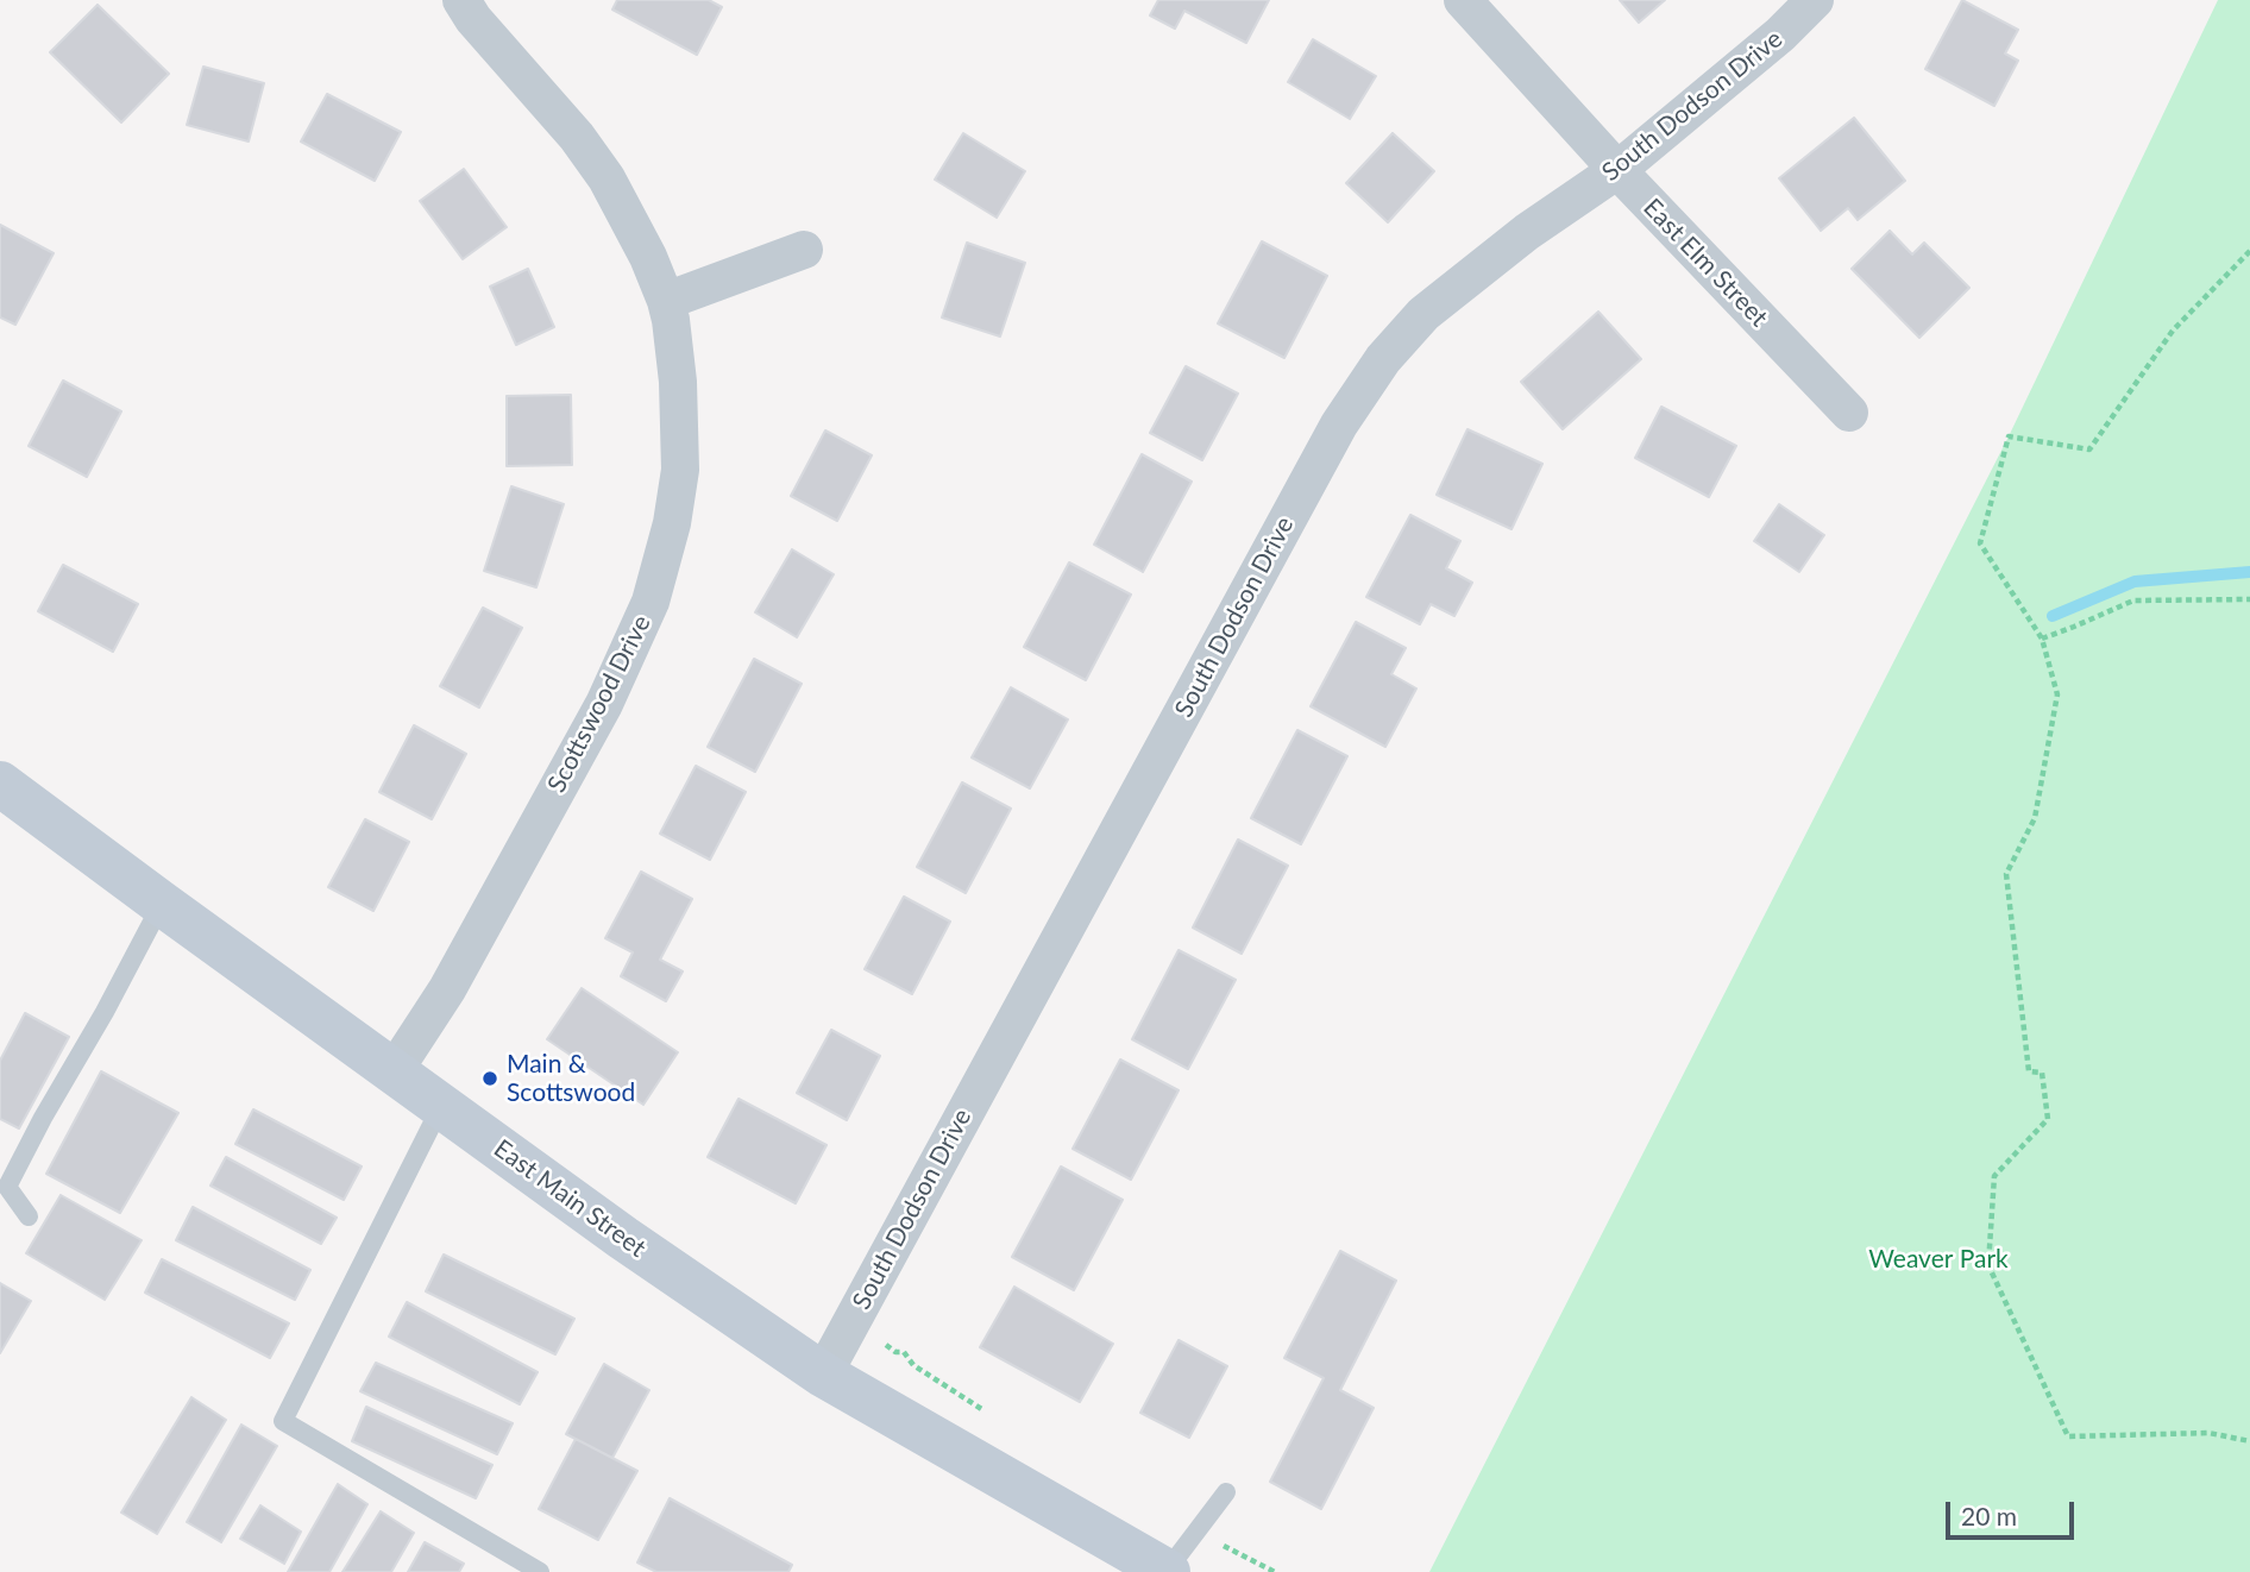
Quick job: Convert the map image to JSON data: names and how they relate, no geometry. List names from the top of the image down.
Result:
{
  "streets": {
    "main road": ["East Main Street"],
    "street": ["South Dodson Drive", "East Elm Street", "Scottswood Drive"]
  },
  "crossings": [
    ["South Dodson Drive", "East Elm Street"],
    ["South Dodson Drive", "East Main Street"],
    ["Scottswood Drive", "East Main Street"]
  ],
  "parks": ["Weaver Park"],
  "places": ["Main & Scottswood"],
  "scale_bar": "20 m"
}
